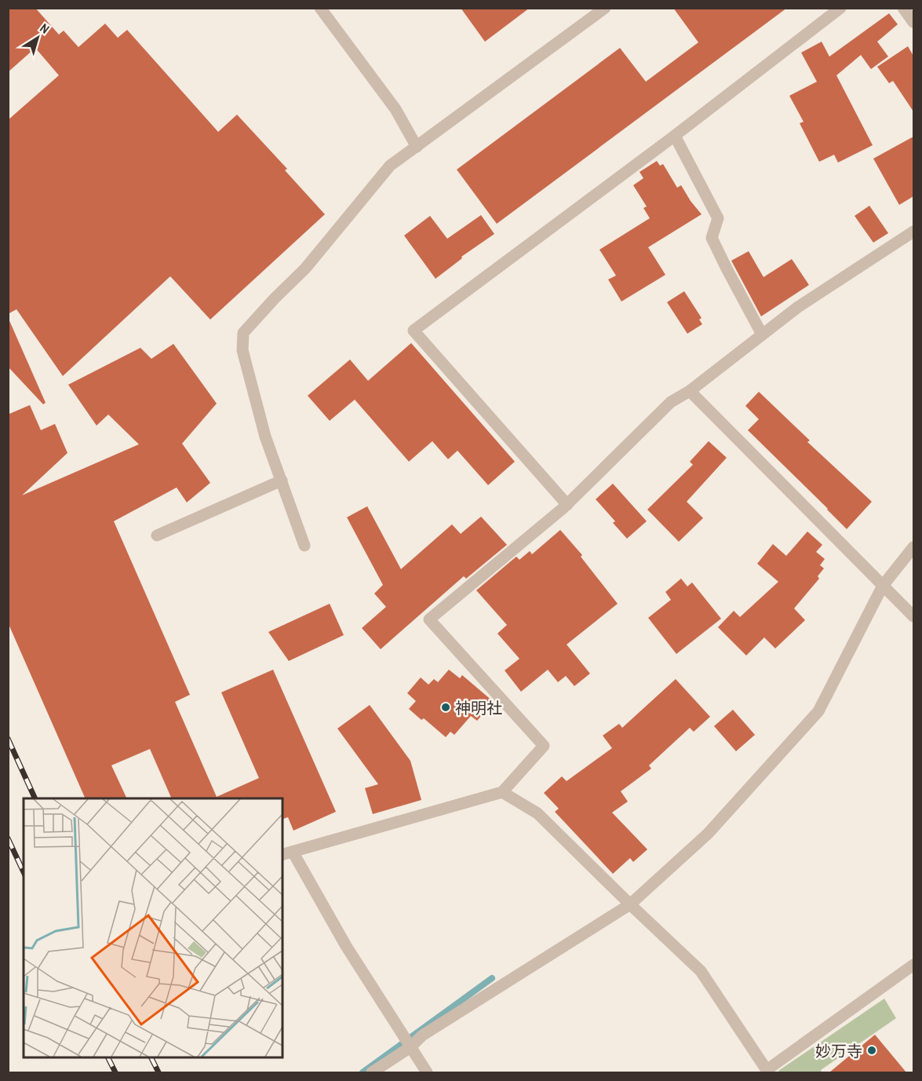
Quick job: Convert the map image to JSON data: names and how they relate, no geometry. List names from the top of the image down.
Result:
{
  "places": ["神明社", "妙万寺"],
  "north": "top right"
}
